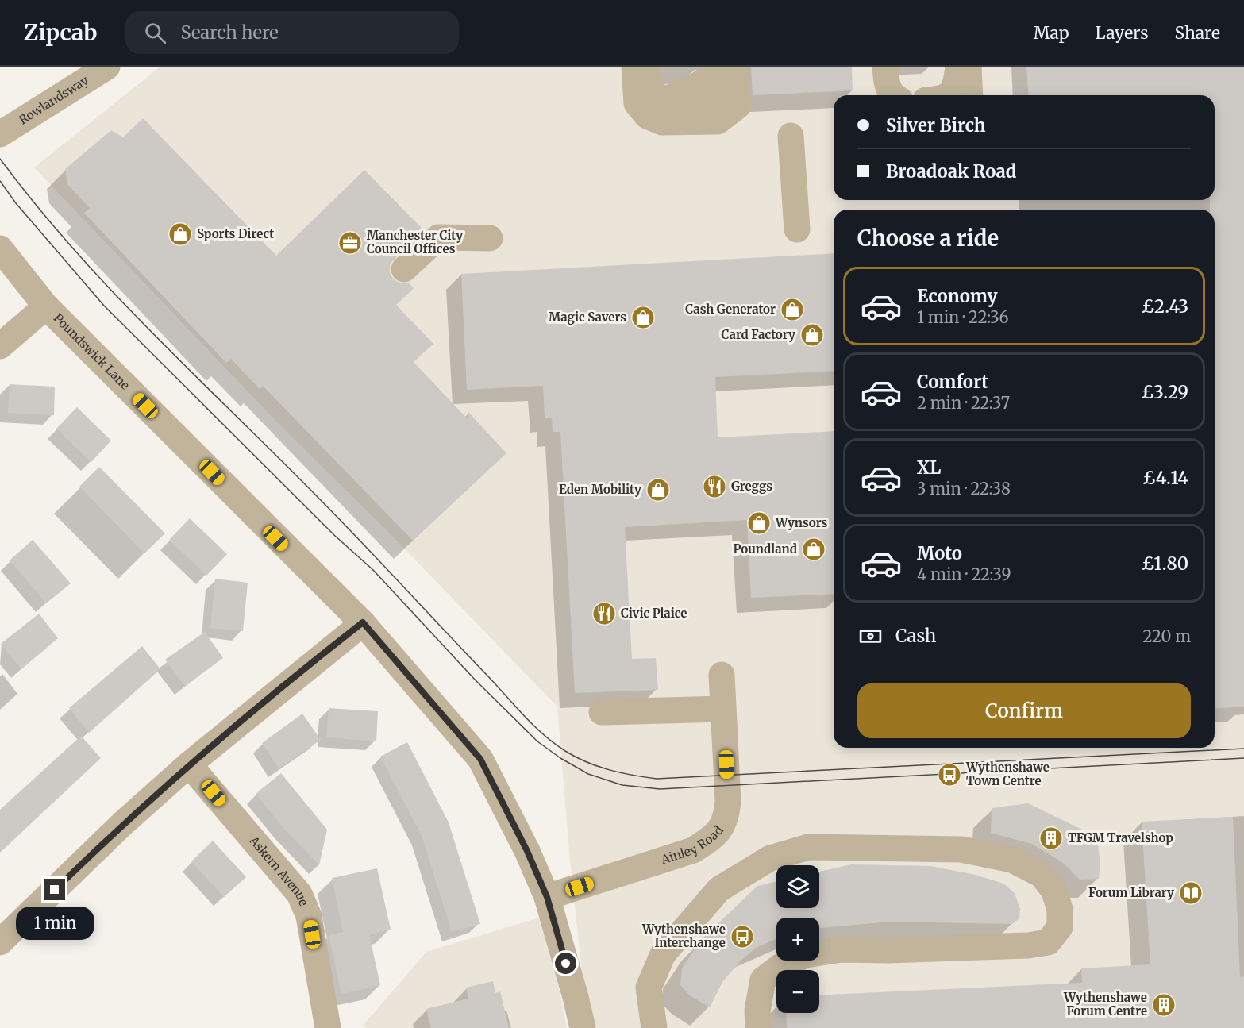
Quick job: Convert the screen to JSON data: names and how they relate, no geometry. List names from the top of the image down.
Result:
{
  "streets": {
    "street": [
      "Rowlandsway",
      "Poundswick Lane",
      "Ainley Road",
      "Askern Avenue"
    ]
  },
  "crossings": [
    ["Poundswick Lane", "Ainley Road"]
  ],
  "places": {
    "shop": [
      "Sports Direct",
      "Cash Generator",
      "Magic Savers",
      "Card Factory",
      "Eden Mobility",
      "Wynsors",
      "Poundland"
    ],
    "office": ["Manchester City Council Offices"],
    "restaurant": ["Greggs", "Civic Plaice"],
    "bus stop": ["Wythenshawe Town Centre", "Wythenshawe Interchange"],
    "building": ["TFGM Travelshop", "Wythenshawe Forum Centre"],
    "library": ["Forum Library"]
  },
  "page": {
    "header": "Zipcab",
    "search": "Search here",
    "nav": ["Map", "Layers", "Share"],
    "banner": ["Silver Birch", "Broadoak Road"],
    "heading": "Choose a ride",
    "list": [
      {
        "name": "Economy",
        "note": "1 min · 22:36",
        "value": "£2.43"
      },
      {
        "name": "Comfort",
        "note": "2 min · 22:37",
        "value": "£3.29"
      },
      {
        "name": "XL",
        "note": "3 min · 22:38",
        "value": "£4.14"
      },
      {
        "name": "Moto",
        "note": "4 min · 22:39",
        "value": "£1.80"
      }
    ],
    "pay": ["Cash", "220 m"],
    "buttons": "Confirm",
    "map_buttons": ["+", "−"],
    "bubble": "1 min"
  }
}
